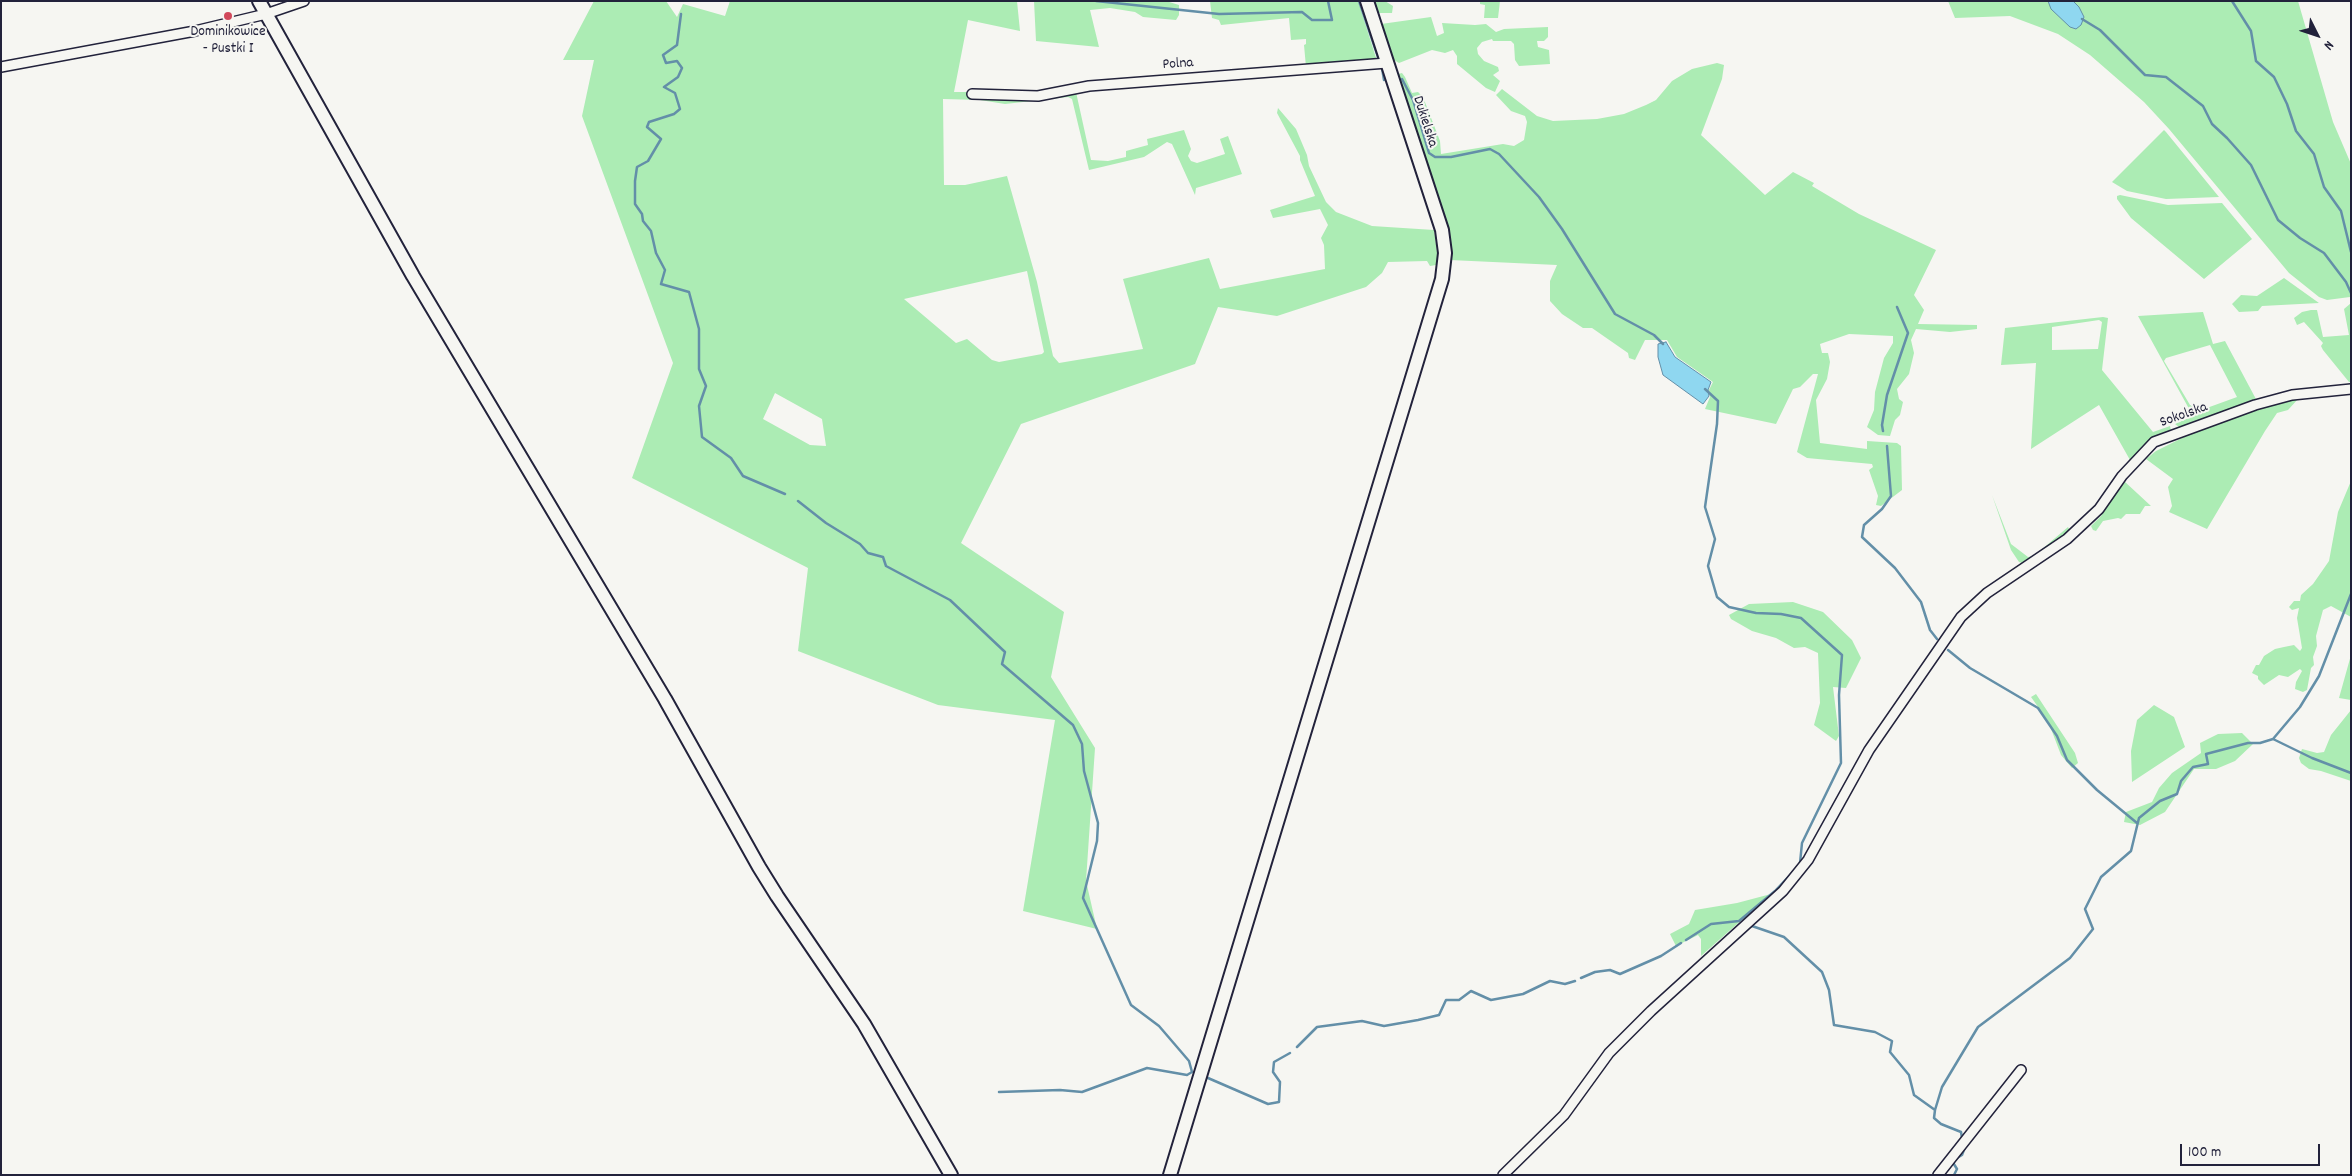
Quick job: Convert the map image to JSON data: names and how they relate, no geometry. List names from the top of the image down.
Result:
{
  "streets": {
    "street": ["Polna", "Dukielska", "Sokolska"]
  },
  "crossings": [
    ["Polna", "Dukielska"]
  ],
  "places": ["Dominikowice - Pustki I"],
  "scale_bar": "100 m",
  "north": "bottom right"
}
